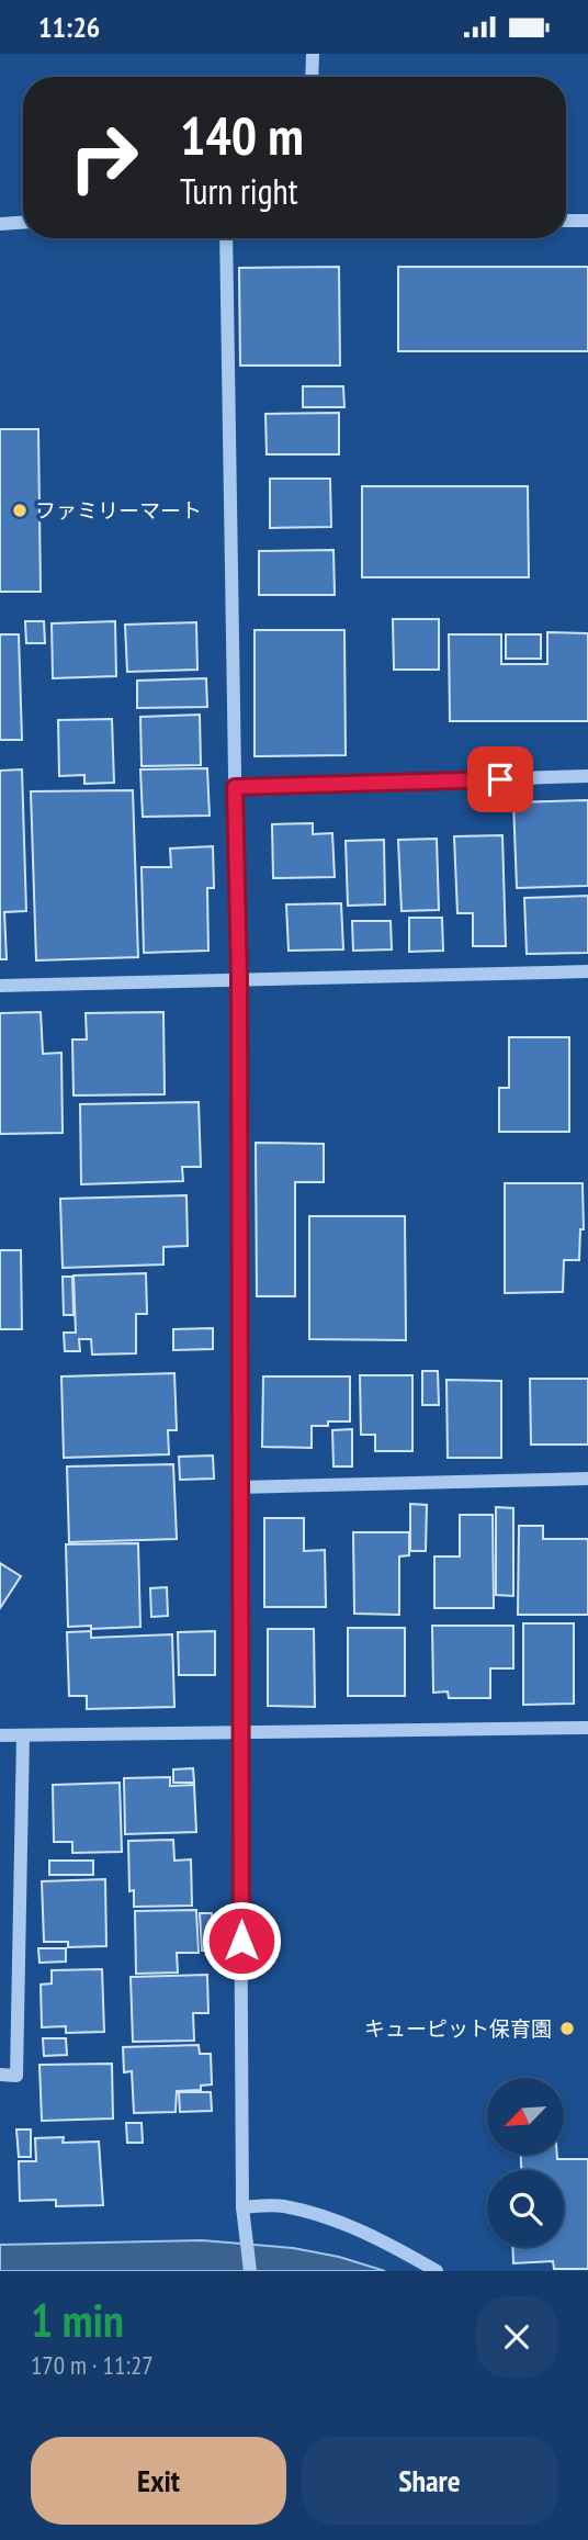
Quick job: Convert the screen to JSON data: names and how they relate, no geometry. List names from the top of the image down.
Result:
{
  "places": ["ファミリーマート", "キューピット保育園"],
  "north": "bottom left",
  "page": {
    "status": "11:26",
    "turn": ["140 m", "Turn right"],
    "heading": ["1 min", "170 m · 11:27"],
    "buttons": ["Exit", "Share"]
  }
}
